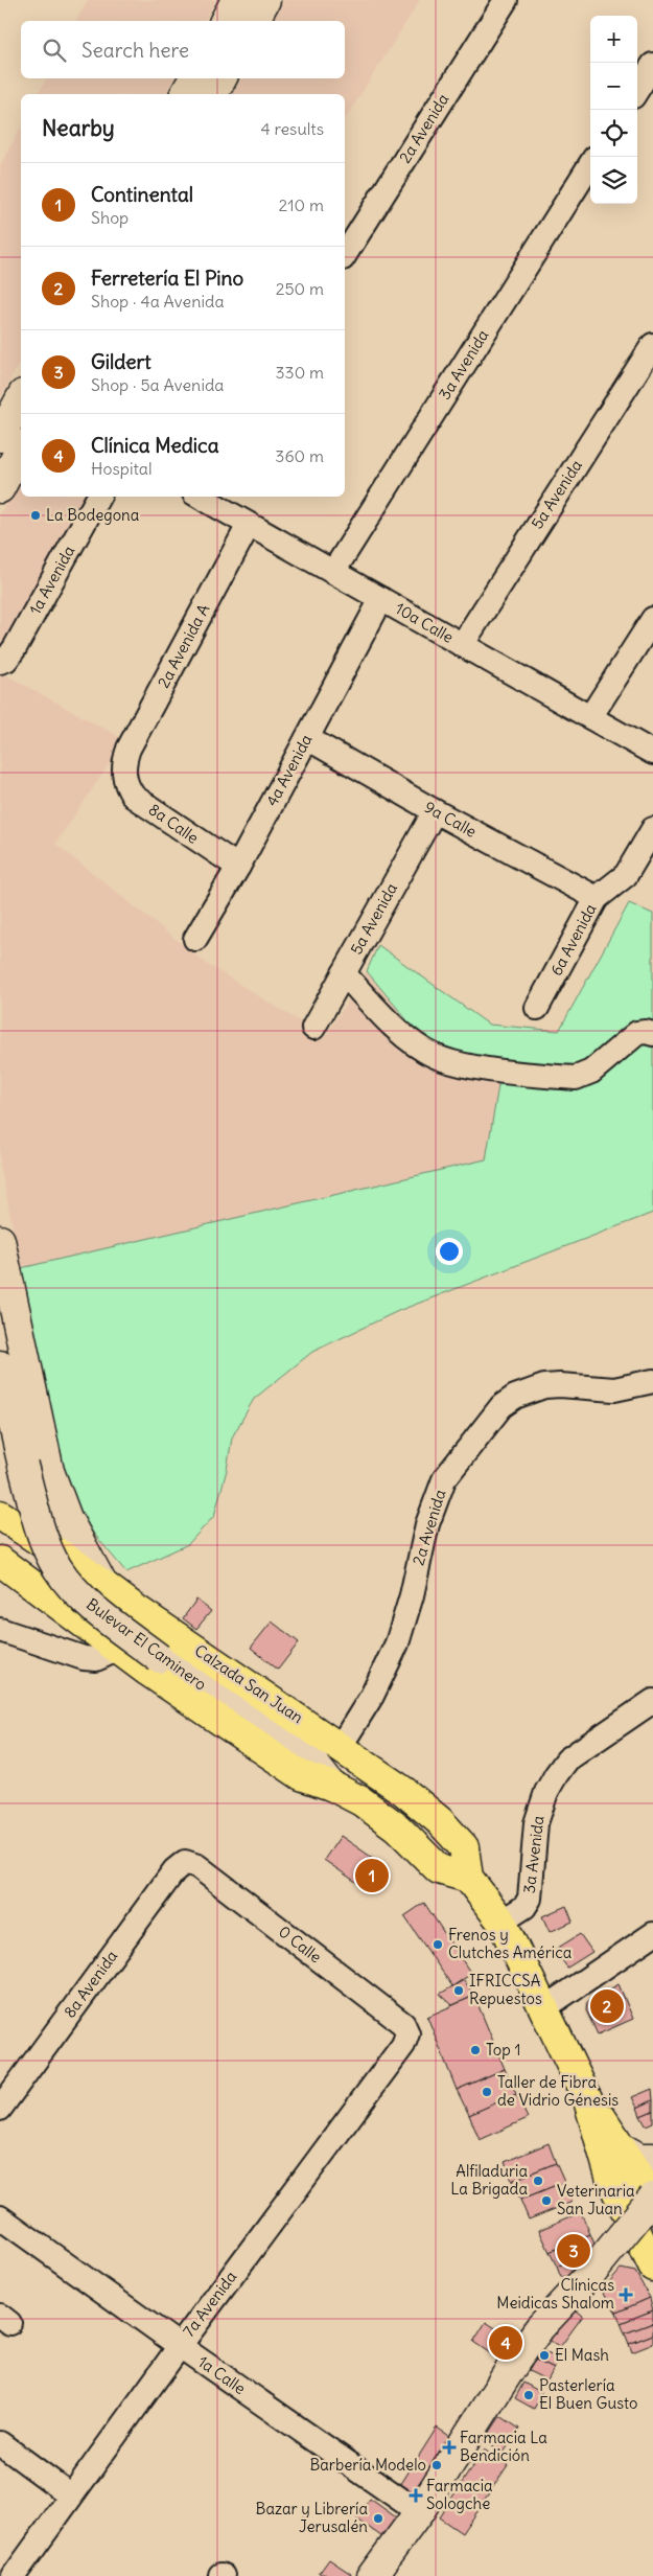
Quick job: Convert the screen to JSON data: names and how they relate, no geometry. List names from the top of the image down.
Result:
{
  "streets": {
    "main road": ["Bulevar El Caminero", "Calzada San Juan"],
    "street": [
      "2a Avenida",
      "3a Avenida",
      "5a Avenida",
      "1a Avenida",
      "10a Calle",
      "2a Avenida A",
      "4a Avenida",
      "9a Calle",
      "8a Calle",
      "6a Avenida",
      "0 Calle",
      "8a Avenida",
      "7a Avenida",
      "1a Calle"
    ]
  },
  "crossings": [
    ["2a Avenida", "Calzada San Juan"],
    ["3a Avenida", "10a Calle"],
    ["3a Avenida", "Calzada San Juan"],
    ["5a Avenida", "10a Calle"],
    ["5a Avenida", "9a Calle"],
    ["10a Calle", "2a Avenida A"],
    ["10a Calle", "4a Avenida"],
    ["2a Avenida A", "8a Calle"],
    ["4a Avenida", "9a Calle"],
    ["4a Avenida", "8a Calle"],
    ["9a Calle", "6a Avenida"],
    ["Bulevar El Caminero", "Calzada San Juan"],
    ["0 Calle", "8a Avenida"],
    ["0 Calle", "7a Avenida"],
    ["7a Avenida", "1a Calle"]
  ],
  "places": {
    "other": [
      "La Bodegona",
      "Frenos y Clutches América",
      "IFRICCSA Repuestos",
      "Top 1",
      "Taller de Fibra de Vidrio Génesis",
      "Alfiladuria La Brigada",
      "Veterinaria San Juan",
      "El Mash",
      "Pasterlería El Buen Gusto",
      "Barbería Modelo",
      "Bazar y Librería Jerusalén"
    ],
    "health": ["Clínicas Meidicas Shalom", "Farmacia La Bendición", "Farmacia Sologche"]
  },
  "page": {
    "map_buttons": ["+", "−"],
    "search": "Search here",
    "heading": ["Nearby", "4 results"],
    "list": [
      {
        "mark": "1",
        "name": "Continental",
        "note": "Shop",
        "value": "210 m"
      },
      {
        "mark": "2",
        "name": "Ferretería El Pino",
        "note": "Shop · 4a Avenida",
        "value": "250 m"
      },
      {
        "mark": "3",
        "name": "Gildert",
        "note": "Shop · 5a Avenida",
        "value": "330 m"
      },
      {
        "mark": "4",
        "name": "Clínica Medica",
        "note": "Hospital",
        "value": "360 m"
      }
    ],
    "pins": [
      "1",
      "2",
      "3",
      "4"
    ]
  }
}
